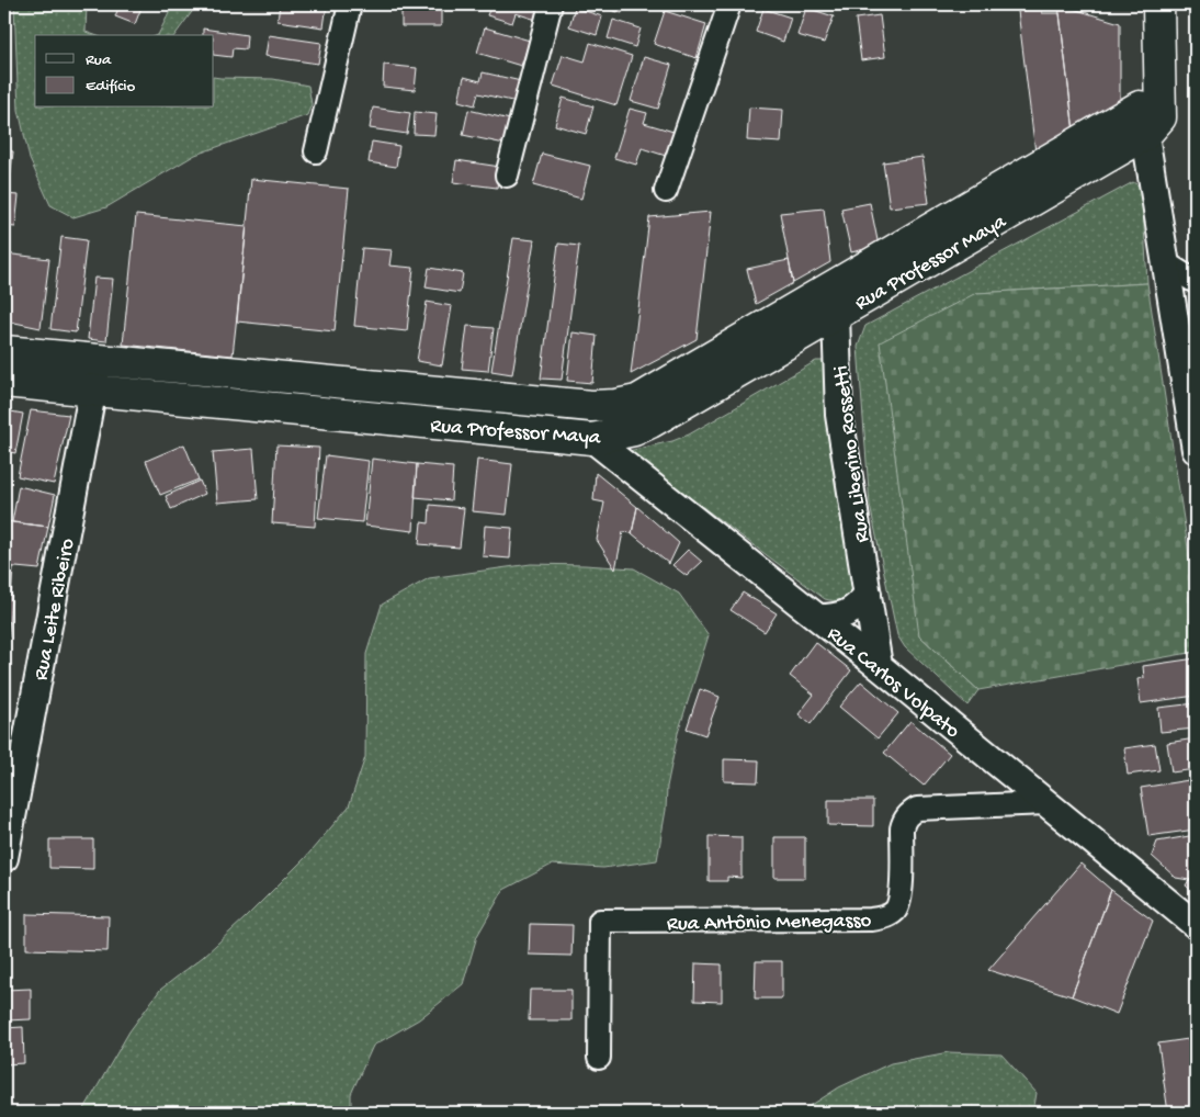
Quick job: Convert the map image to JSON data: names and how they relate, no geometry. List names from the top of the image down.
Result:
{
  "streets": {
    "main road": ["Rua Professor Maya"],
    "street": [
      "Rua Liberino Rossetti",
      "Rua Leite Ribeiro",
      "Rua Carlos Volpato",
      "Rua Antônio Menegasso"
    ]
  },
  "crossings": [
    ["Rua Professor Maya", "Rua Liberino Rossetti"],
    ["Rua Professor Maya", "Rua Leite Ribeiro"],
    ["Rua Professor Maya", "Rua Carlos Volpato"],
    ["Rua Liberino Rossetti", "Rua Carlos Volpato"],
    ["Rua Carlos Volpato", "Rua Antônio Menegasso"]
  ],
  "legend": ["Rua", "Edifício"]
}
